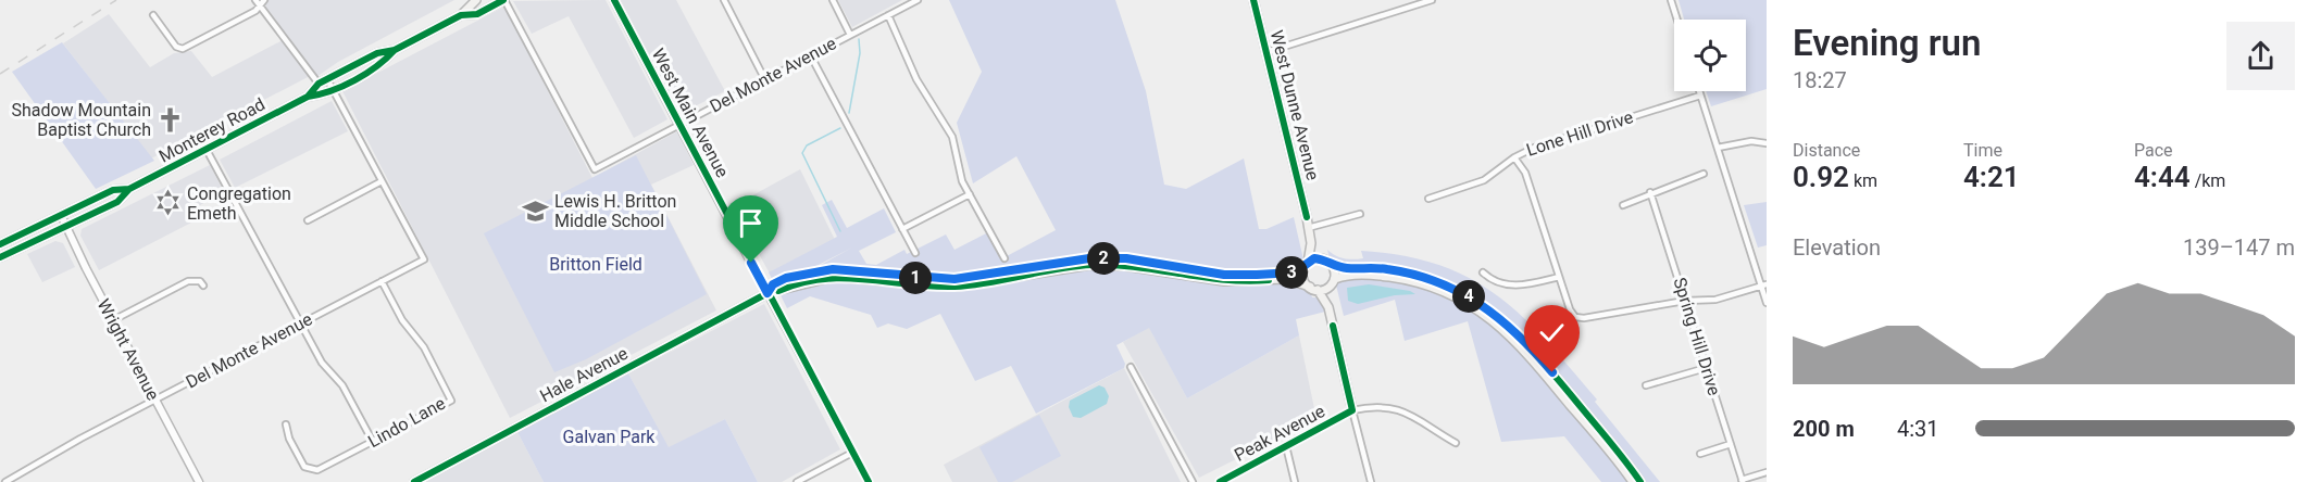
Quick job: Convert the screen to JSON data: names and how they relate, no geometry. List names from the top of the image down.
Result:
{
  "streets": {
    "main road": [
      "West Dunne Avenue",
      "West Main Avenue",
      "Monterey Road",
      "Hale Avenue"
    ],
    "street": [
      "Del Monte Avenue",
      "Lone Hill Drive",
      "Spring Hill Drive",
      "Wright Avenue",
      "Lindo Lane",
      "Peak Avenue"
    ]
  },
  "crossings": [
    ["Del Monte Avenue", "West Main Avenue"],
    ["Del Monte Avenue", "Monterey Road"],
    ["Del Monte Avenue", "Wright Avenue"],
    ["Del Monte Avenue", "Lindo Lane"],
    ["West Dunne Avenue", "Hale Avenue"],
    ["West Main Avenue", "Hale Avenue"],
    ["Monterey Road", "Wright Avenue"]
  ],
  "parks": ["Britton Field", "Galvan Park"],
  "places": {
    "church": ["Shadow Mountain Baptist Church"],
    "synagogue": ["Congregation Emeth"],
    "school or university": ["Lewis H. Britton Middle School"]
  },
  "page": {
    "heading": ["Evening run", "18:27"],
    "stats": [
      ["Distance", "0.92 km"],
      ["Time", "4:21"],
      ["Pace", "4:44 /km"]
    ],
    "chart": ["Elevation", "139–147 m"],
    "pins": [
      "2",
      "3",
      "1",
      "4"
    ],
    "list": [
      {
        "name": "200 m",
        "note": "4:31"
      }
    ]
  }
}
